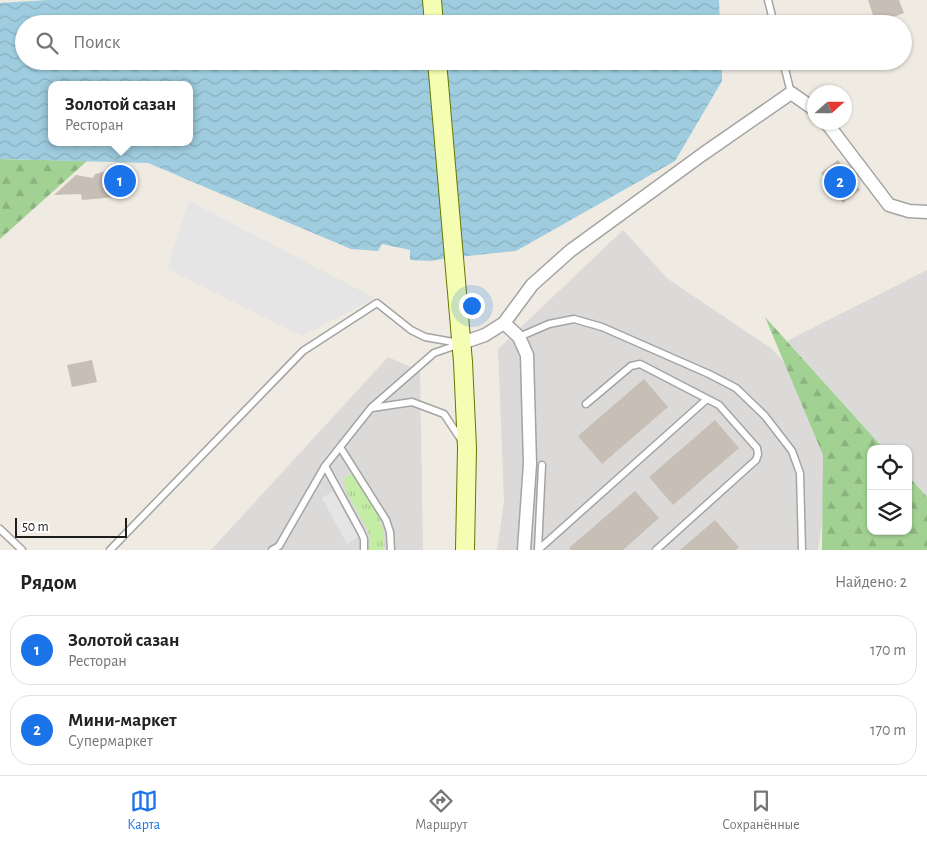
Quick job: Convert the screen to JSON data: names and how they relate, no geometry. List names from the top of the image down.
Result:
{
  "scale_bar": "50 m",
  "north": "right",
  "page": {
    "search": "Поиск",
    "popup": ["Золотой сазан", "Ресторан"],
    "pins": ["1", "2"],
    "scale": "50 m",
    "heading": ["Рядом", "Найдено: 2"],
    "list": [
      {
        "mark": "1",
        "name": "Золотой сазан",
        "note": "Ресторан",
        "value": "170 m"
      },
      {
        "mark": "2",
        "name": "Мини-маркет",
        "note": "Супермаркет",
        "value": "170 m"
      }
    ],
    "nav": ["Карта", "Маршрут", "Сохранённые"]
  }
}
